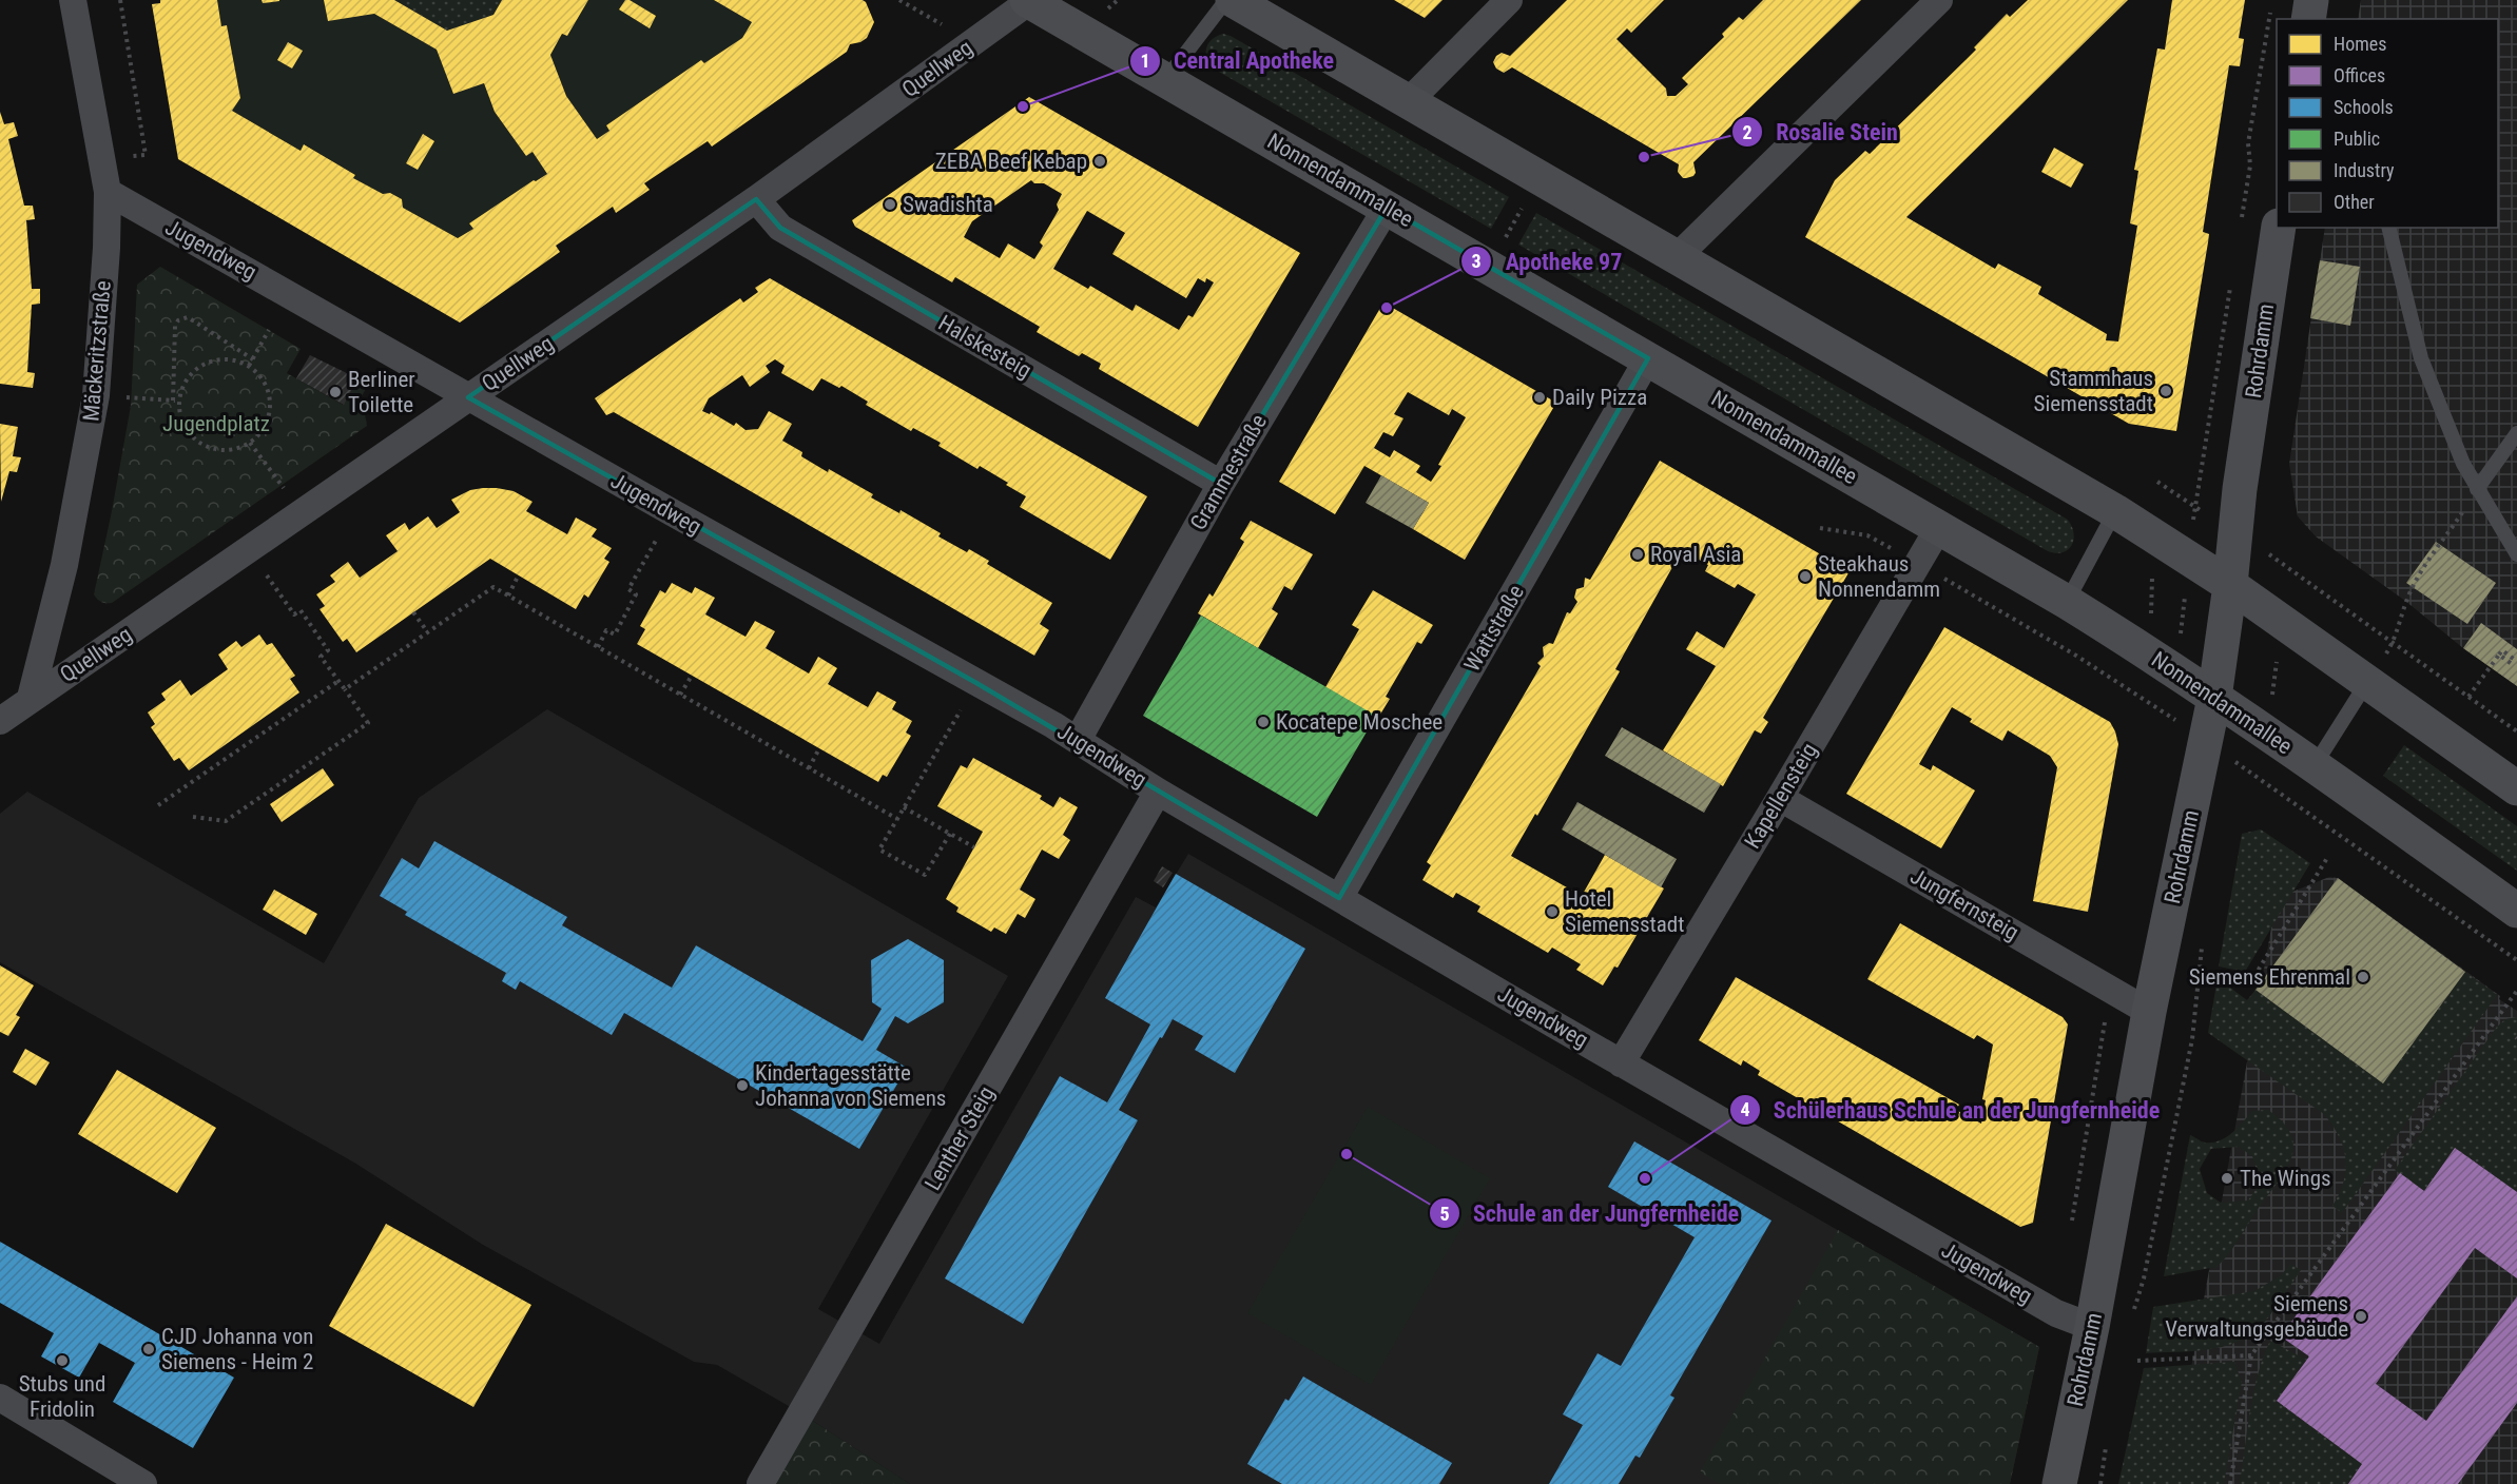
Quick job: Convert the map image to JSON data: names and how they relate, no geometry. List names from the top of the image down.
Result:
{
  "streets": {
    "main road": ["Nonnendammallee", "Rohrdamm"],
    "street": [
      "Quellweg",
      "Jugendweg",
      "Halskesteig",
      "Mäckeritzstraße",
      "Grammestraße",
      "Wattstraße",
      "Kapellensteig",
      "Jungfernsteig",
      "Lenther Steig"
    ]
  },
  "crossings": [
    ["Quellweg", "Nonnendammallee"],
    ["Quellweg", "Jugendweg"],
    ["Quellweg", "Halskesteig"],
    ["Quellweg", "Mäckeritzstraße"],
    ["Nonnendammallee", "Rohrdamm"],
    ["Nonnendammallee", "Grammestraße"],
    ["Nonnendammallee", "Wattstraße"],
    ["Nonnendammallee", "Kapellensteig"],
    ["Jugendweg", "Mäckeritzstraße"],
    ["Jugendweg", "Rohrdamm"],
    ["Jugendweg", "Grammestraße"],
    ["Jugendweg", "Wattstraße"],
    ["Jugendweg", "Kapellensteig"],
    ["Jugendweg", "Lenther Steig"],
    ["Halskesteig", "Grammestraße"],
    ["Rohrdamm", "Jungfernsteig"],
    ["Kapellensteig", "Jungfernsteig"]
  ],
  "parks": ["Jugendplatz"],
  "places": [
    "Central Apotheke",
    "Rosalie Stein",
    "ZEBA Beef Kebap",
    "Swadishta",
    "Apotheke 97",
    "Stammhaus Siemensstadt",
    "Berliner Toilette",
    "Daily Pizza",
    "Royal Asia",
    "Steakhaus Nonnendamm",
    "Kocatepe Moschee",
    "Hotel Siemensstadt",
    "Siemens Ehrenmal",
    "Kindertagesstätte Johanna von Siemens",
    "Schule an der Jungfernheide",
    "Schülerhaus Schule an der Jungfernheide",
    "The Wings",
    "Siemens Verwaltungsgebäude",
    "CJD Johanna von Siemens - Heim 2",
    "Stubs und Fridolin"
  ],
  "legend": [
    "Homes",
    "Offices",
    "Schools",
    "Public",
    "Industry",
    "Other"
  ]
}
